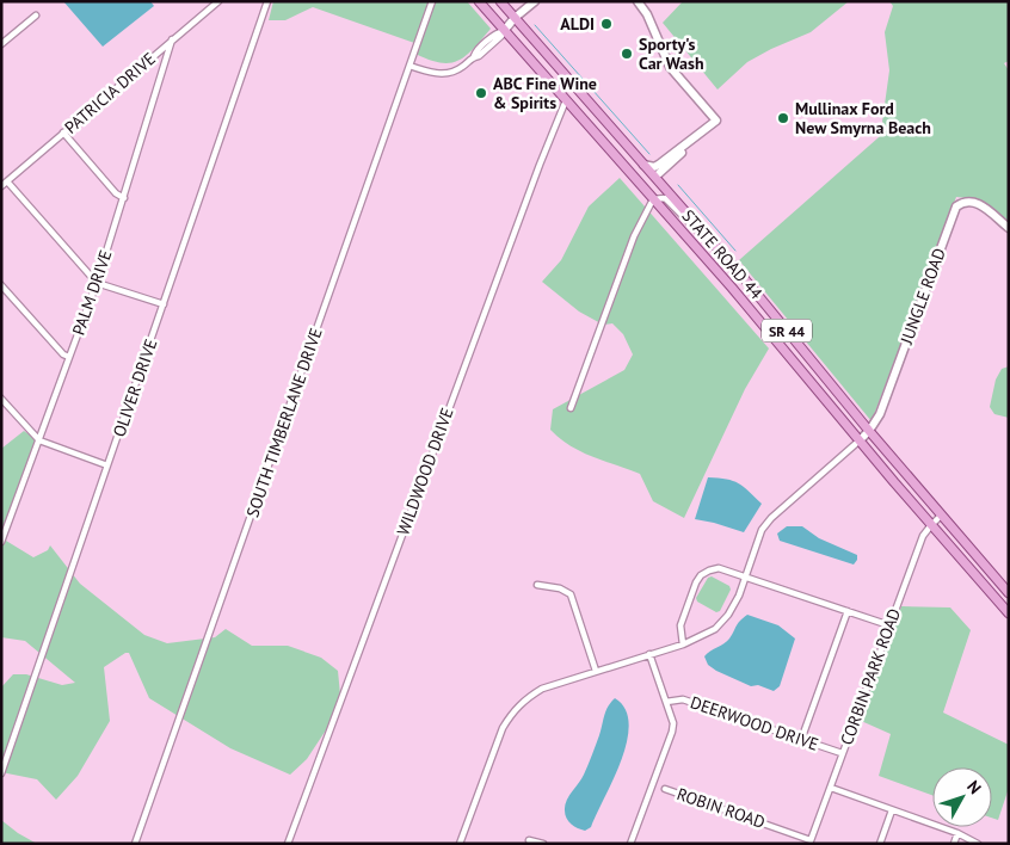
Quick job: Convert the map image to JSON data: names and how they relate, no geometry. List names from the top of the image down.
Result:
{
  "streets": {
    "main road": ["STATE ROAD 44", "SR 44"],
    "street": [
      "PATRICIA DRIVE",
      "PALM DRIVE",
      "JUNGLE ROAD",
      "OLIVER DRIVE",
      "SOUTH TIMBERLANE DRIVE",
      "WILDWOOD DRIVE",
      "CORBIN PARK ROAD",
      "DEERWOOD DRIVE",
      "ROBIN ROAD"
    ]
  },
  "crossings": [
    ["PATRICIA DRIVE", "PALM DRIVE"],
    ["STATE ROAD 44", "JUNGLE ROAD"],
    ["STATE ROAD 44", "WILDWOOD DRIVE"],
    ["STATE ROAD 44", "CORBIN PARK ROAD"],
    ["CORBIN PARK ROAD", "DEERWOOD DRIVE"],
    ["CORBIN PARK ROAD", "ROBIN ROAD"]
  ],
  "places": [
    "ALDI",
    "Sporty's Car Wash",
    "ABC Fine Wine & Spirits",
    "Mullinax Ford New Smyrna Beach"
  ],
  "north": "top right"
}
